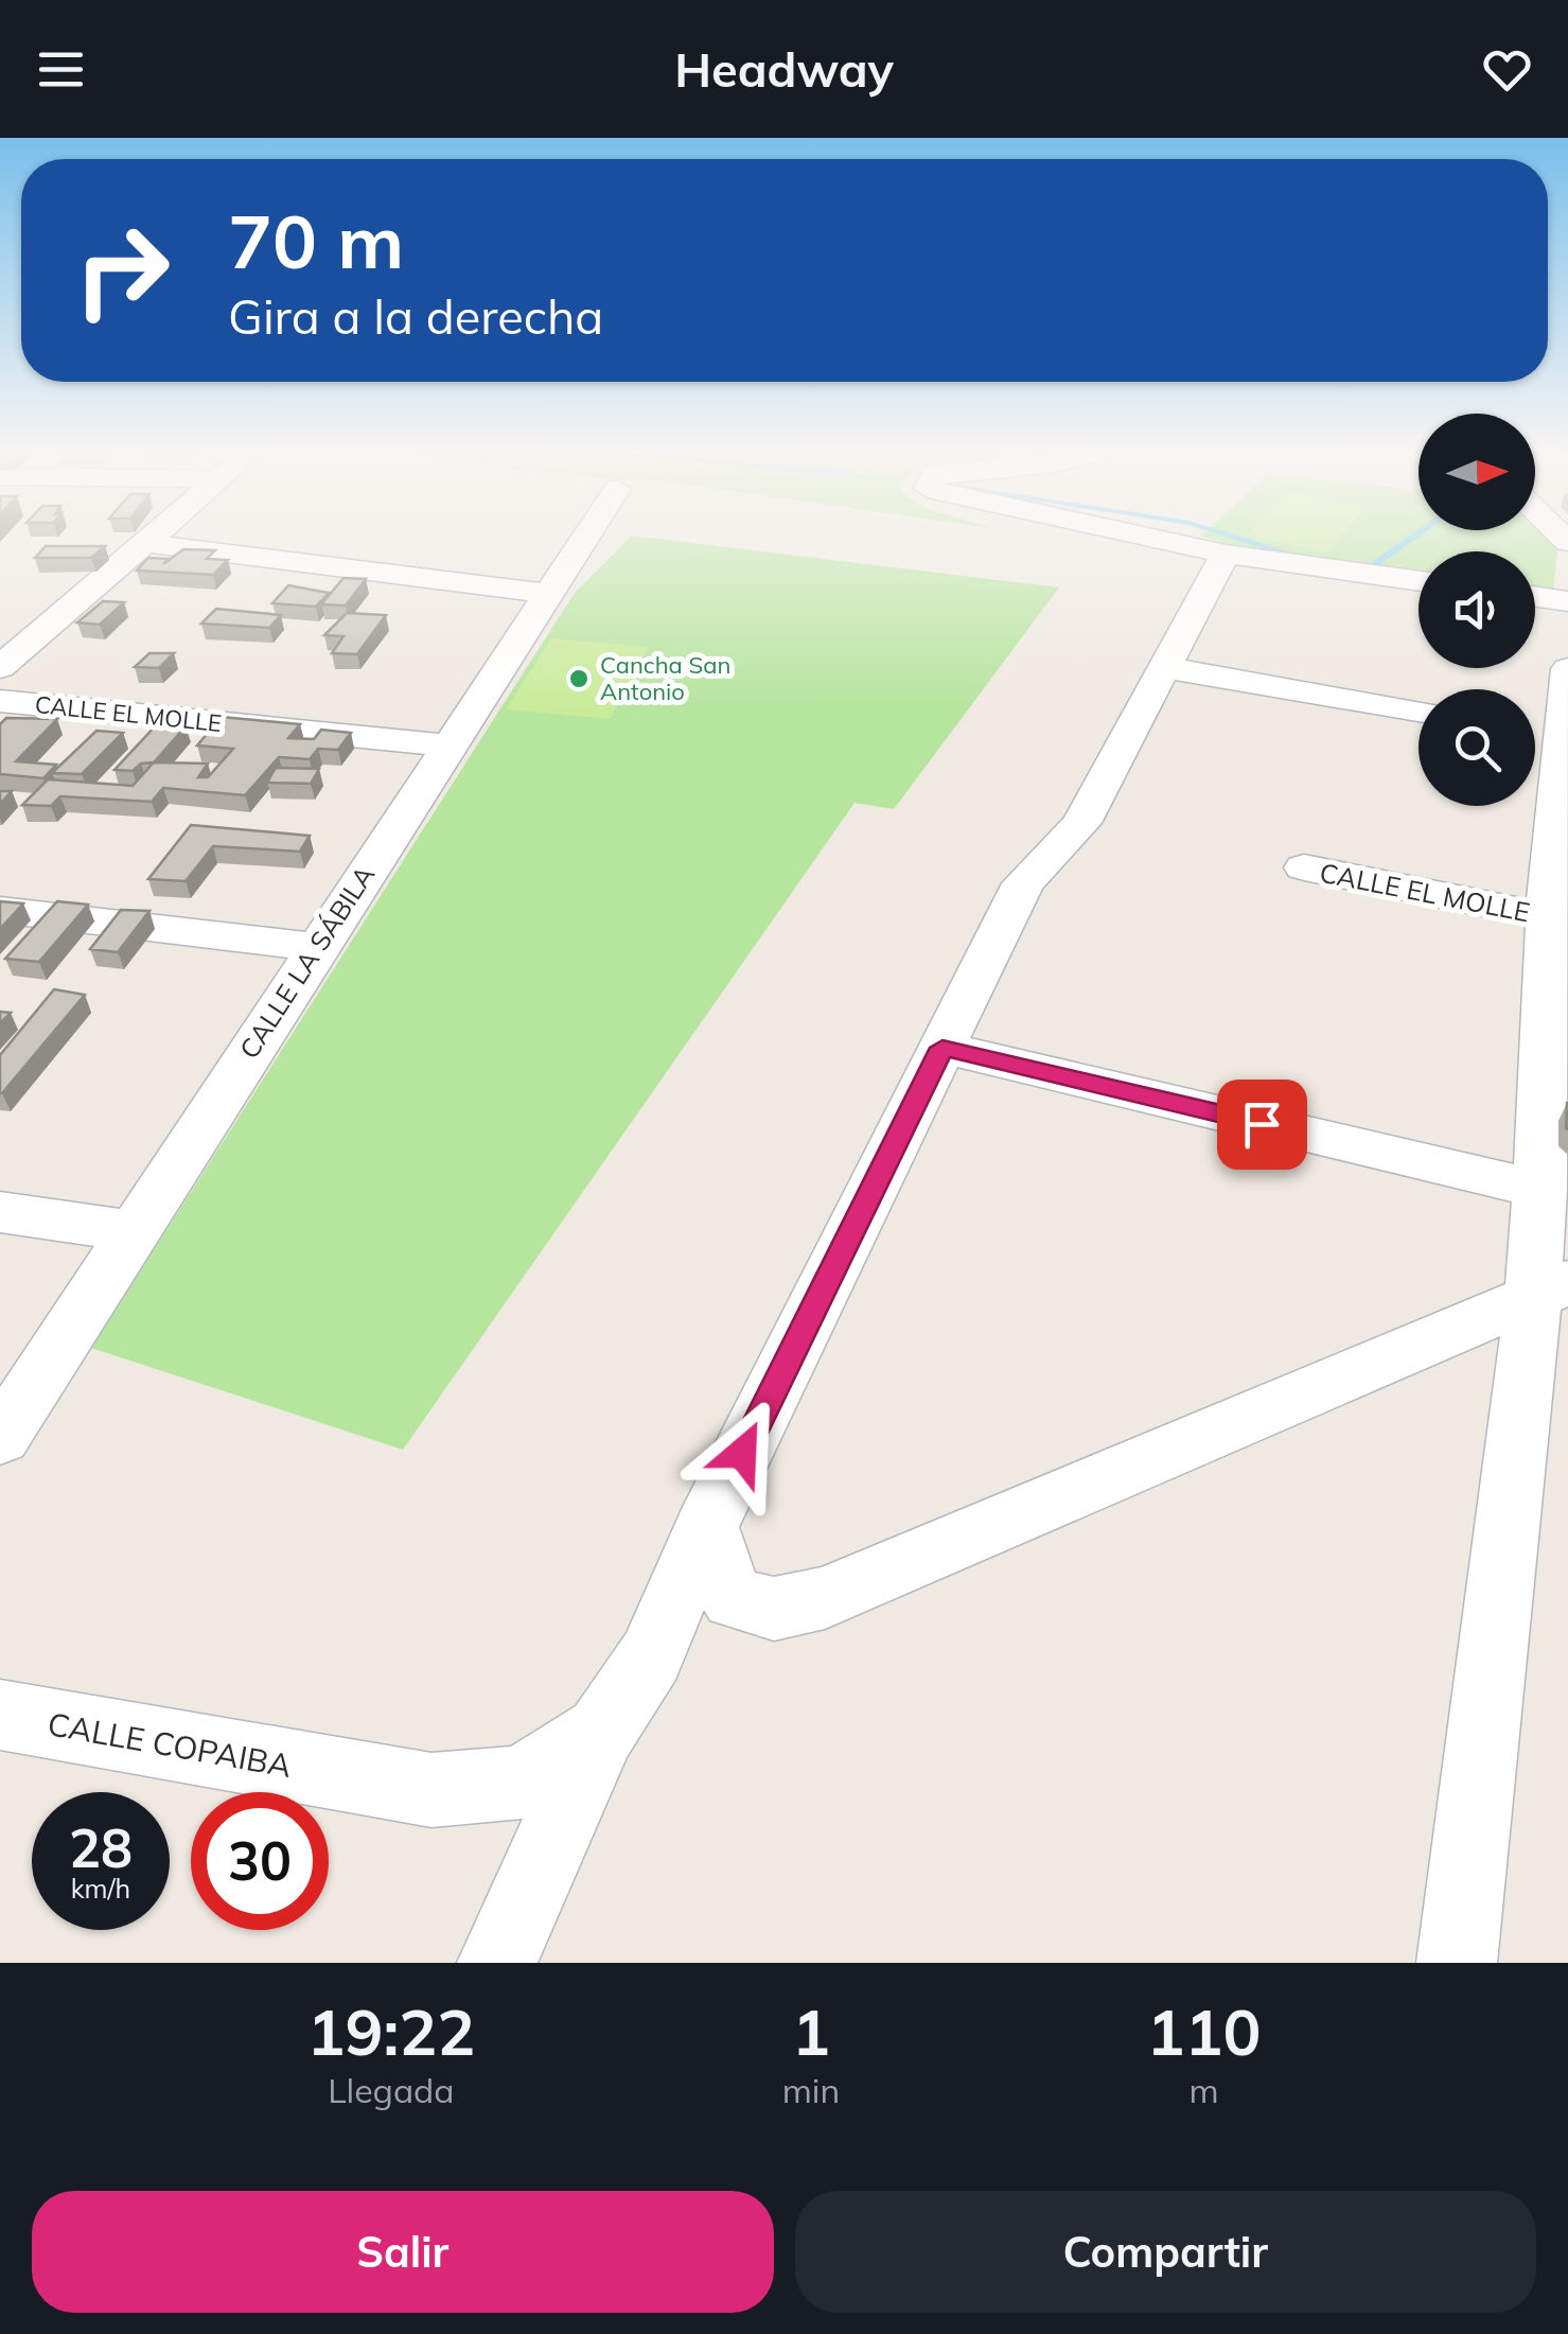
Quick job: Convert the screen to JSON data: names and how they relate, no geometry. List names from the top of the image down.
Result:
{
  "streets": {
    "street": ["CALLE EL MOLLE", "CALLE LA SÁBILA", "CALLE COPAIBA"]
  },
  "crossings": [
    ["CALLE EL MOLLE", "CALLE LA SÁBILA"]
  ],
  "places": ["Cancha San Antonio"],
  "north": "right",
  "page": {
    "header": "Headway",
    "turn": ["70 m", "Gira a la derecha"],
    "speed": "28 km/h",
    "limit": "30",
    "eta": [
      "19:22",
      "Llegada",
      "1",
      "min",
      "110",
      "m"
    ],
    "buttons": ["Salir", "Compartir"]
  }
}
